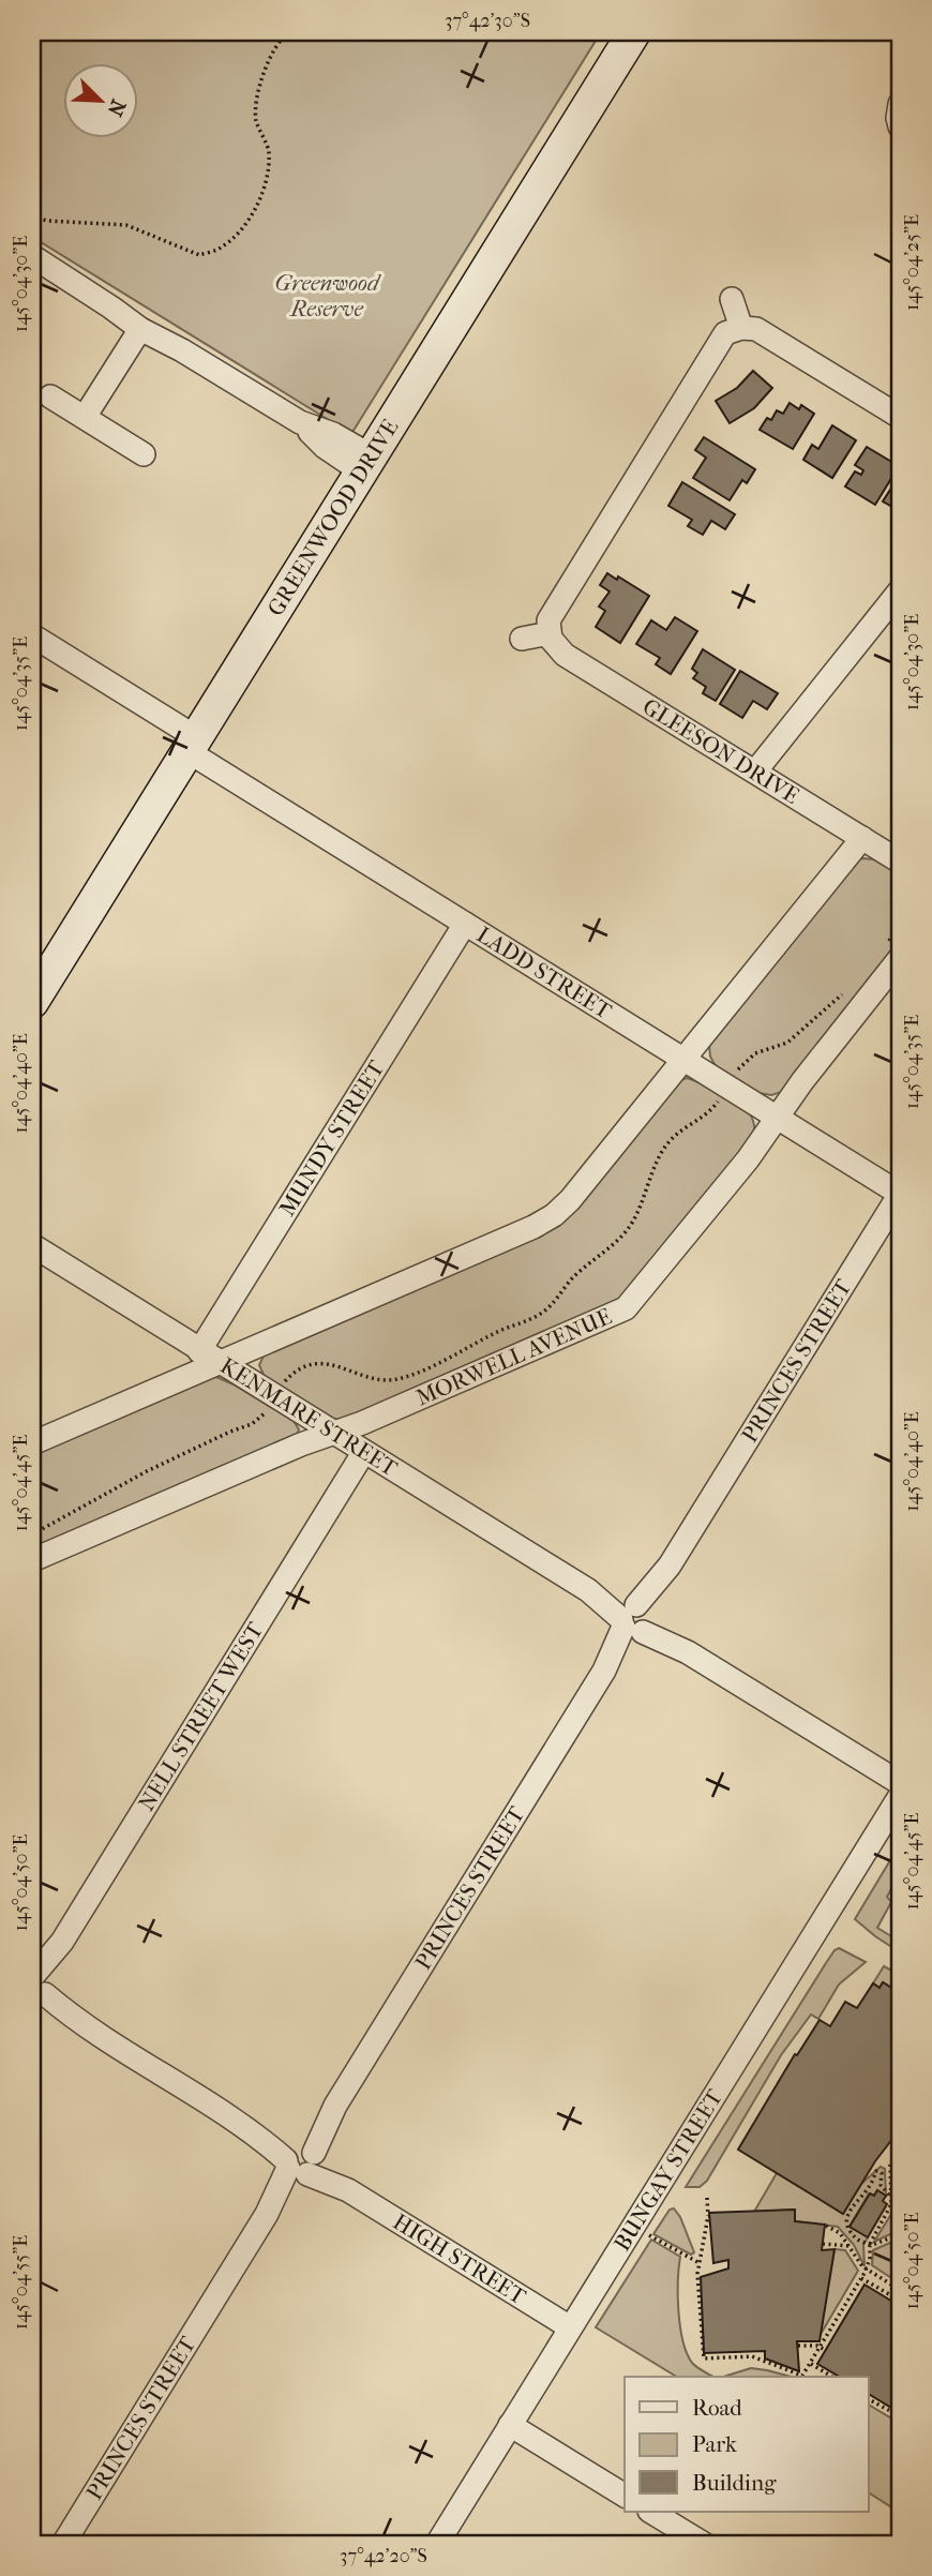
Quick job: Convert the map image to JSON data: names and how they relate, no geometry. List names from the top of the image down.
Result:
{
  "streets": {
    "street": [
      "GREENWOOD DRIVE",
      "GLEESON DRIVE",
      "LADD STREET",
      "MUNDY STREET",
      "MORWELL AVENUE",
      "PRINCES STREET",
      "KENMARE STREET",
      "NELL STREET WEST",
      "BUNGAY STREET",
      "HIGH STREET"
    ]
  },
  "crossings": [
    ["GREENWOOD DRIVE", "LADD STREET"],
    ["LADD STREET", "MUNDY STREET"],
    ["LADD STREET", "MORWELL AVENUE"],
    ["LADD STREET", "PRINCES STREET"],
    ["MUNDY STREET", "KENMARE STREET"],
    ["MORWELL AVENUE", "KENMARE STREET"],
    ["PRINCES STREET", "KENMARE STREET"],
    ["PRINCES STREET", "HIGH STREET"],
    ["KENMARE STREET", "NELL STREET WEST"],
    ["NELL STREET WEST", "HIGH STREET"],
    ["BUNGAY STREET", "HIGH STREET"]
  ],
  "parks": ["Greenwood Reserve"],
  "legend": ["Road", "Park", "Building"],
  "north": "bottom right",
  "coordinates": [
    "37°42'30\"S",
    "145°04'25\"E",
    "145°04'30\"E",
    "145°04'35\"E",
    "145°04'40\"E",
    "145°04'45\"E",
    "145°04'50\"E",
    "145°04'55\"E",
    "37°42'20\"S"
  ]
}
